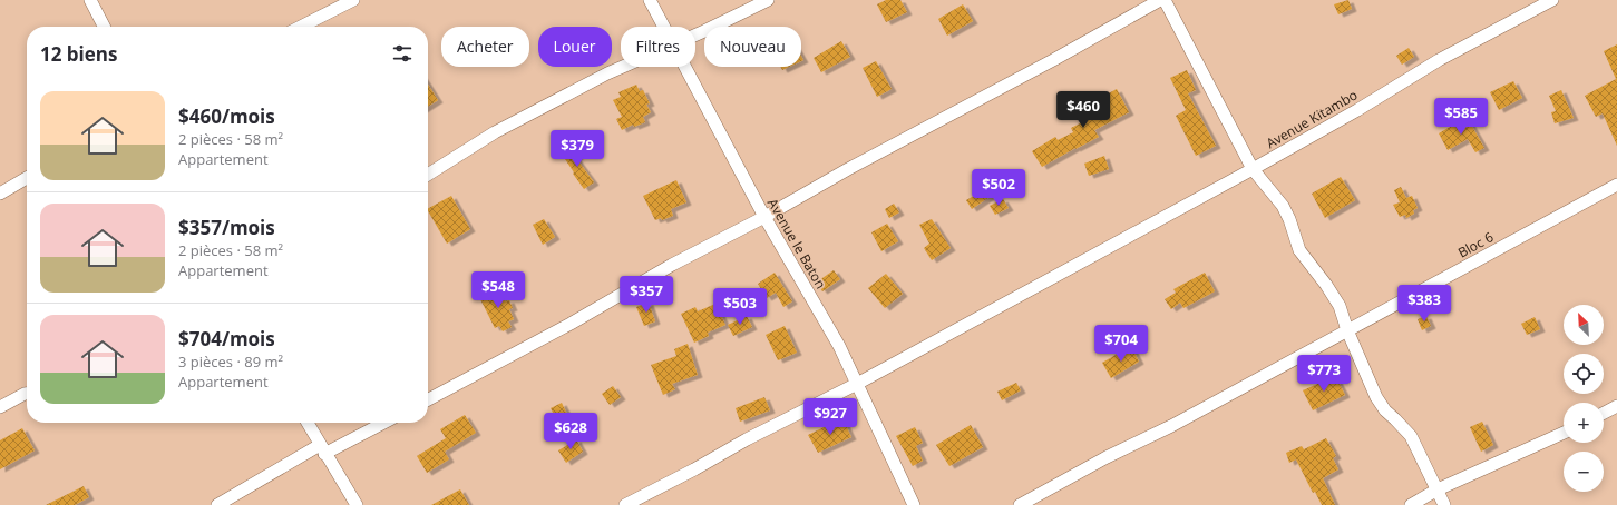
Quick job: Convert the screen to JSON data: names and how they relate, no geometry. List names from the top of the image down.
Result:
{
  "streets": {
    "street": ["Avenue Kitambo", "Avenue le Baton", "Bloc 6"]
  },
  "crossings": [
    ["Avenue Kitambo", "Avenue le Baton"]
  ],
  "north": "top left",
  "page": {
    "chip": [
      "Acheter",
      "Louer",
      "Filtres",
      "Nouveau"
    ],
    "heading": "12 biens",
    "list": [
      {
        "name": "$460/mois",
        "note": "2 pièces · 58 m² · Appartement"
      },
      {
        "name": "$357/mois",
        "note": "2 pièces · 58 m² · Appartement"
      },
      {
        "name": "$704/mois",
        "note": "3 pièces · 89 m² · Appartement"
      }
    ],
    "price": [
      "$460",
      "$585",
      "$379",
      "$502",
      "$548",
      "$357",
      "$383",
      "$503",
      "$704",
      "$773",
      "$927",
      "$628"
    ],
    "map_buttons": ["+", "−"]
  }
}
